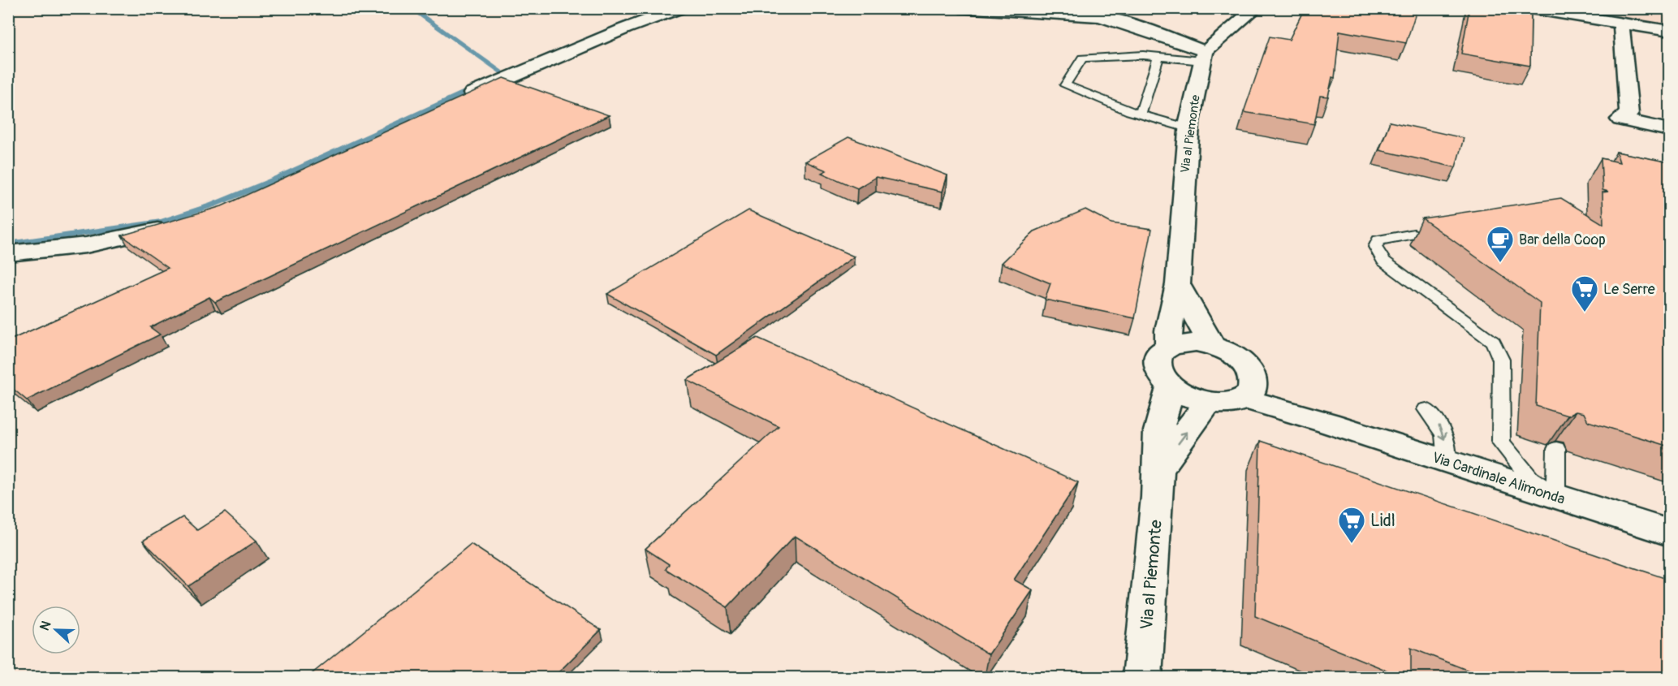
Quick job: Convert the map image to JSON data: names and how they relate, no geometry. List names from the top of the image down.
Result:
{
  "streets": {
    "street": ["Via al Piemonte", "Via Cardinale Alimonda"]
  },
  "crossings": [
    ["Via al Piemonte", "Via Cardinale Alimonda"]
  ],
  "places": {
    "cafe": ["Bar della Coop"],
    "supermarket": ["Le Serre", "Lidl"]
  },
  "north": "left"
}
